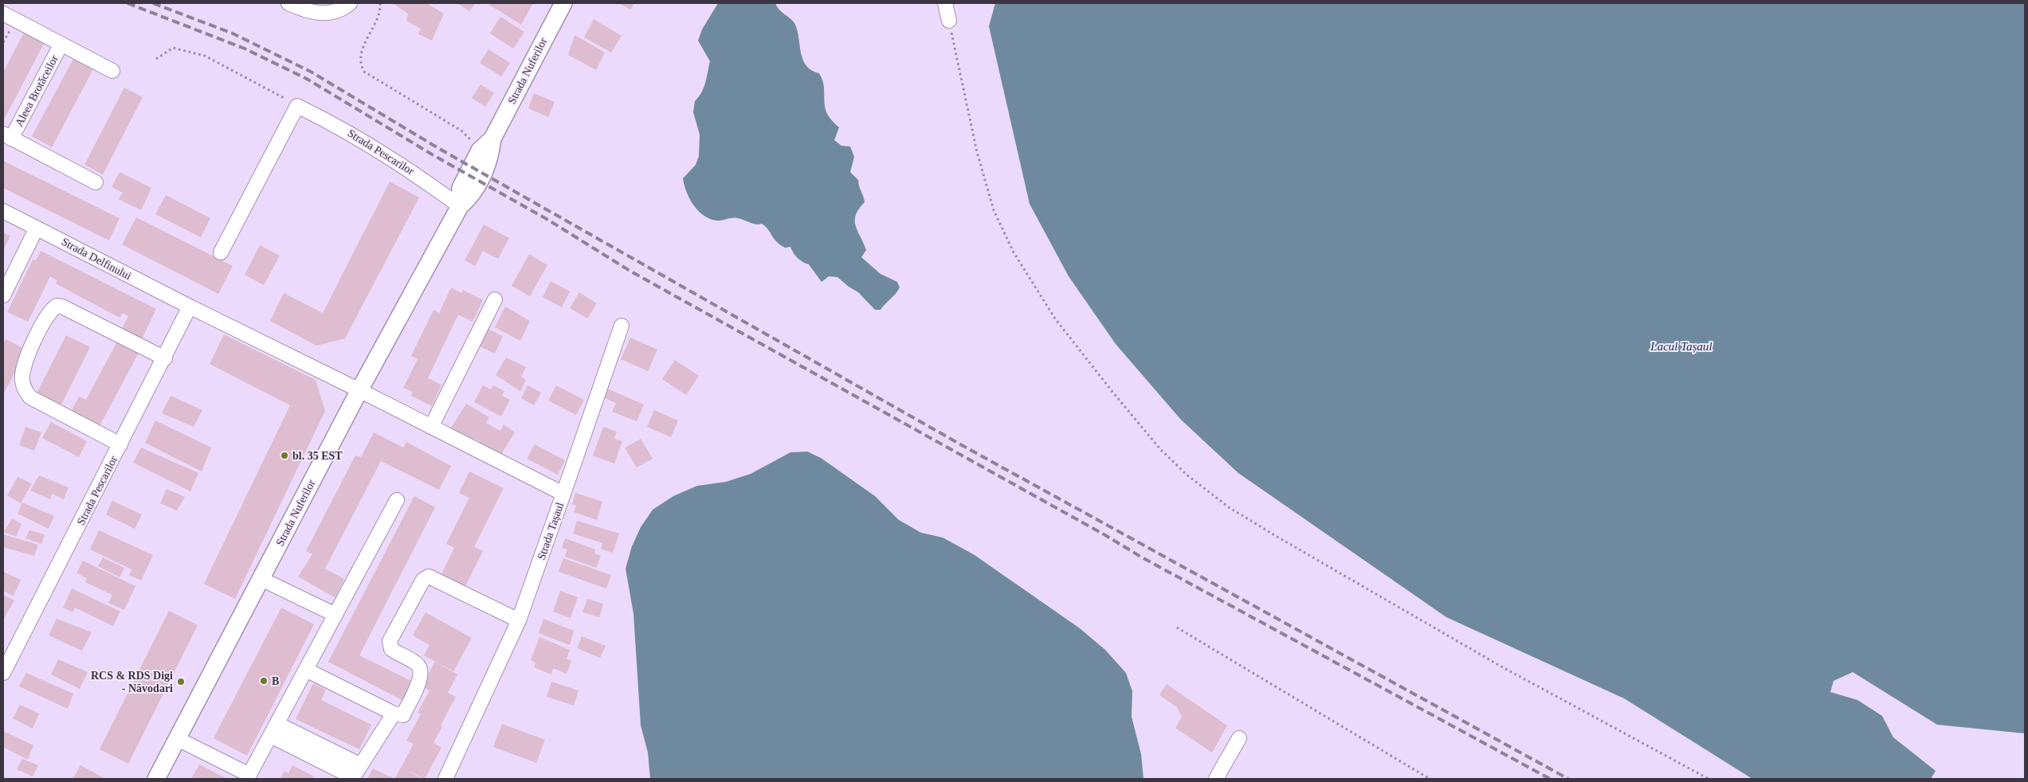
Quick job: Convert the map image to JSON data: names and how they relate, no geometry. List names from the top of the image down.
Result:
{
  "streets": {
    "street": [
      "Strada Nuferilor",
      "Aleea Brotăceilor",
      "Strada Pescarilor",
      "Strada Delfinului",
      "Strada Tașaul"
    ]
  },
  "crossings": [
    ["Strada Nuferilor", "Strada Pescarilor"],
    ["Strada Nuferilor", "Strada Delfinului"],
    ["Strada Nuferilor", "Strada Tașaul"],
    ["Strada Pescarilor", "Strada Delfinului"],
    ["Strada Delfinului", "Strada Tașaul"]
  ],
  "water": ["Lacul Tașaul"],
  "places": ["bl. 35 EST", "B", "RCS & RDS Digi - Năvodari"]
}
